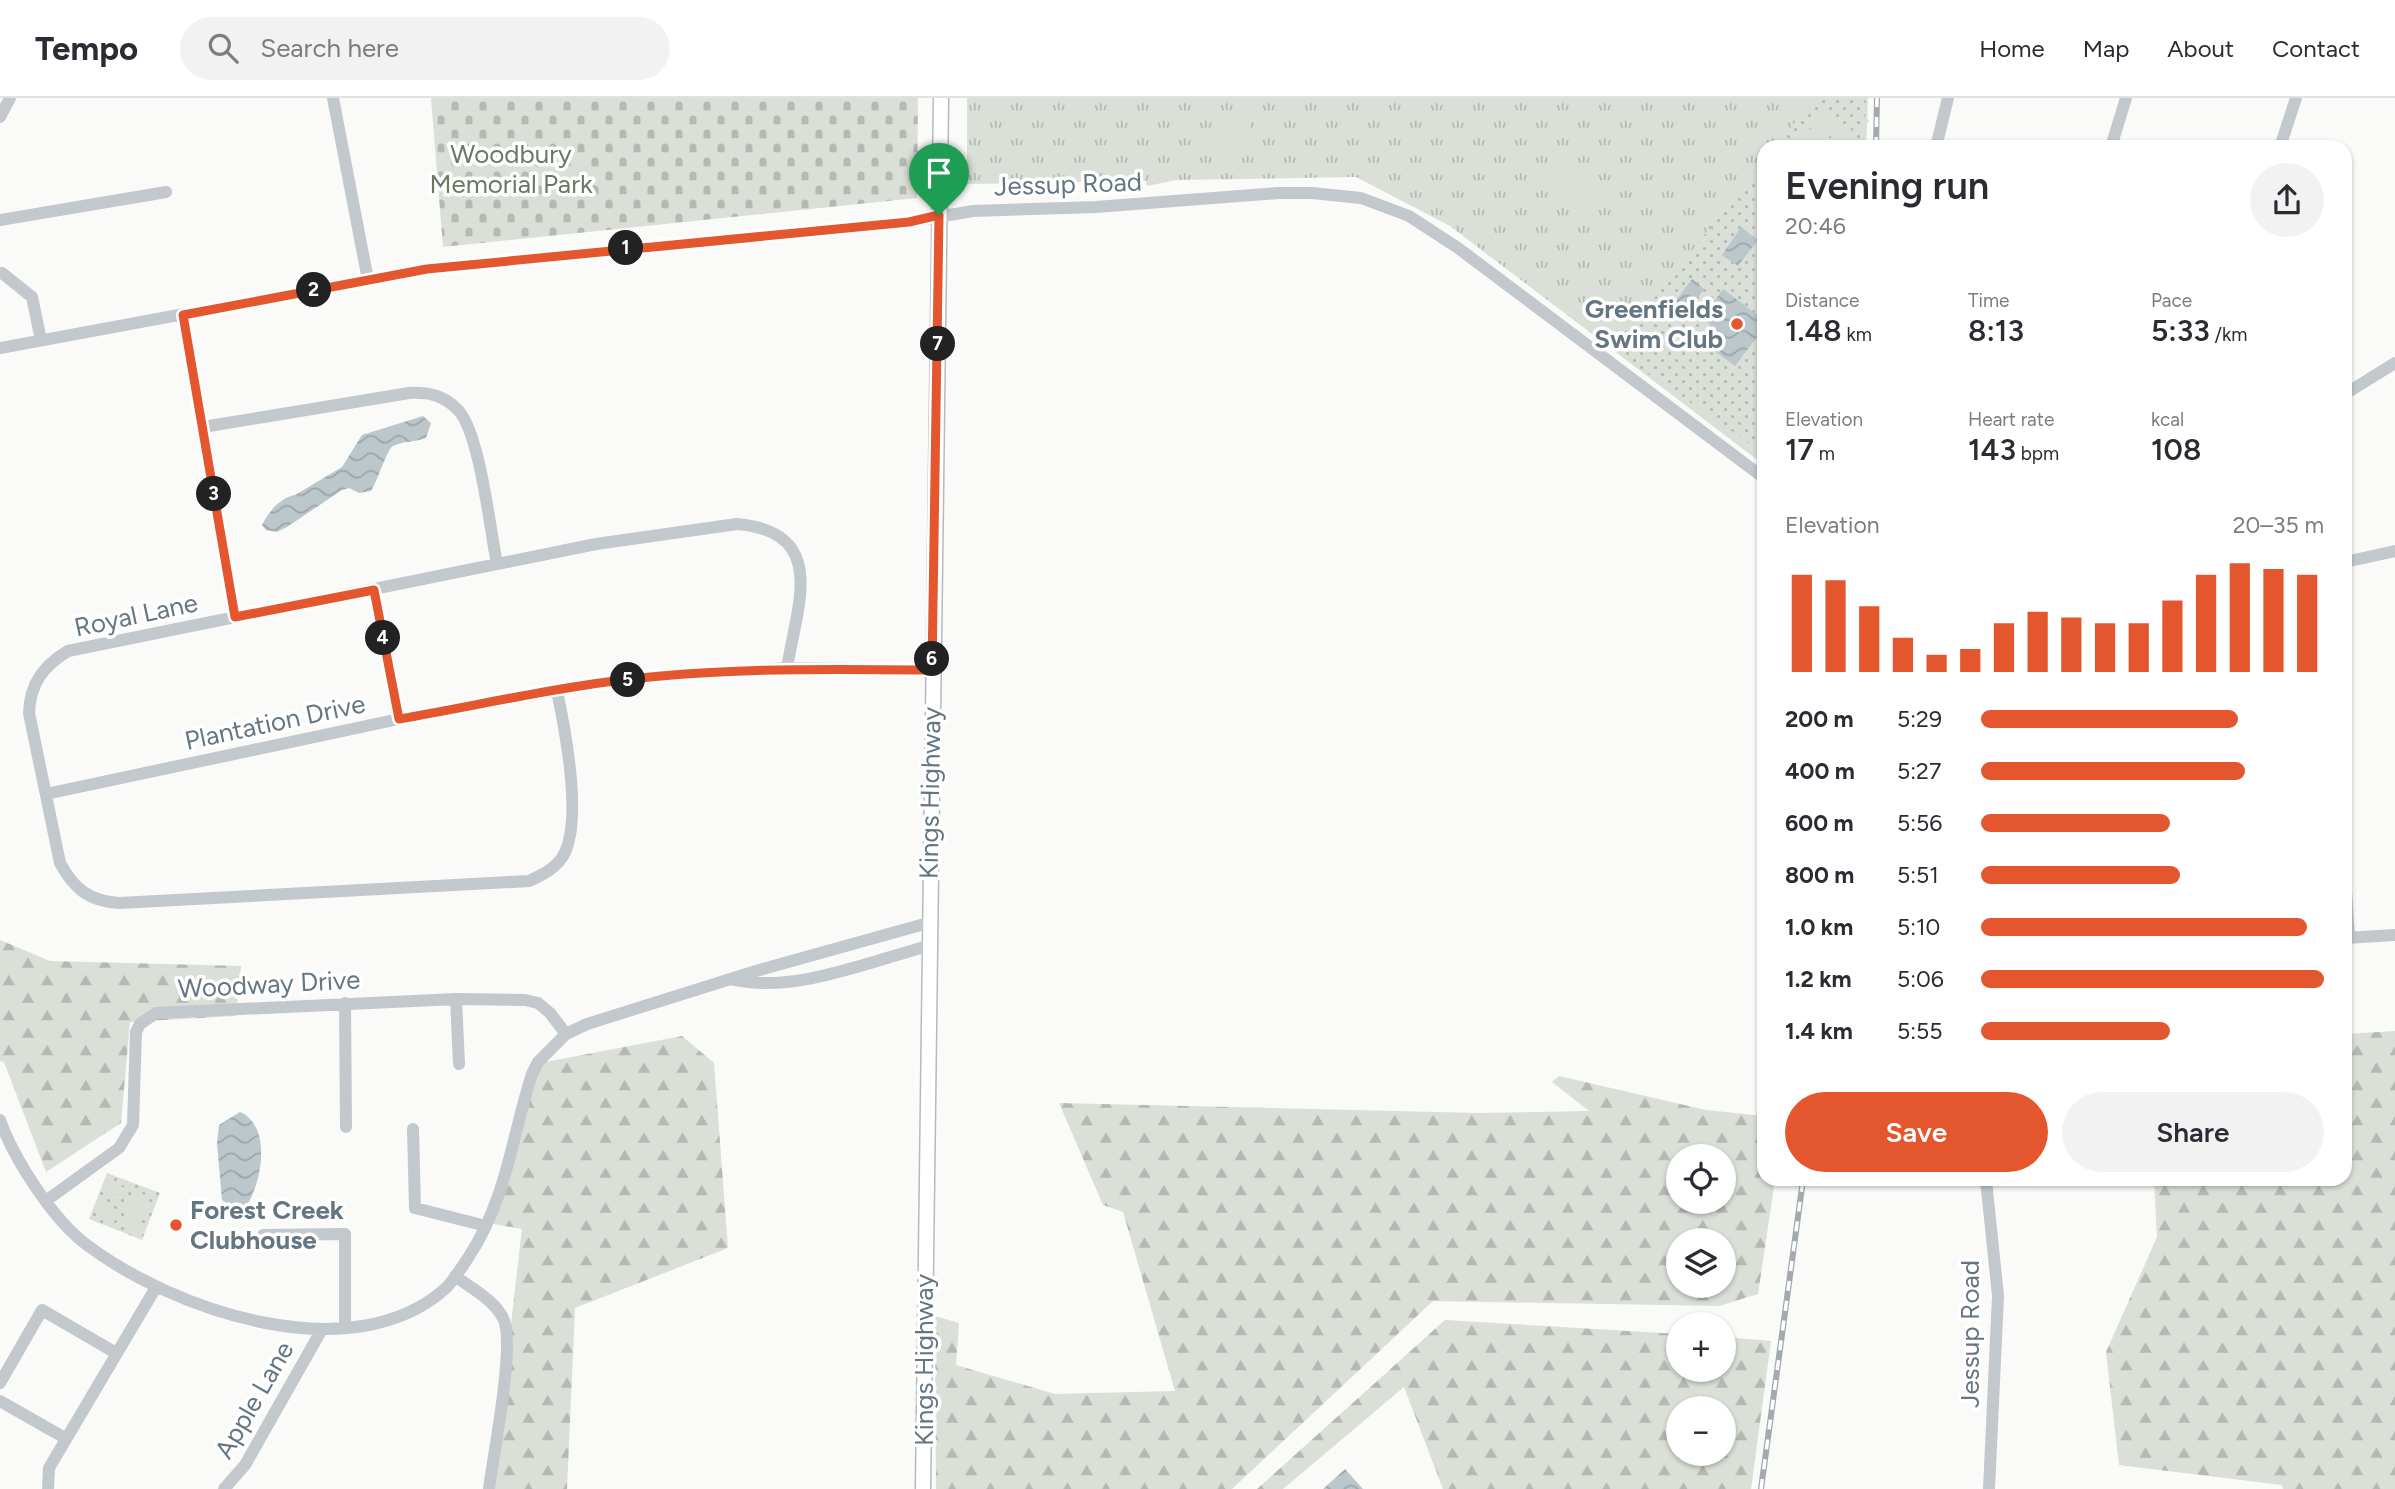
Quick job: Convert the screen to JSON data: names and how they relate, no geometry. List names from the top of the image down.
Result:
{
  "streets": {
    "main road": ["Kings Highway"],
    "street": [
      "Jessup Road",
      "Royal Lane",
      "Plantation Drive",
      "Woodway Drive",
      "Apple Lane"
    ]
  },
  "crossings": [
    ["Jessup Road", "Kings Highway"],
    ["Royal Lane", "Plantation Drive"],
    ["Plantation Drive", "Kings Highway"]
  ],
  "parks": ["Woodbury Memorial Park"],
  "places": ["Greenfields Swim Club", "Forest Creek Clubhouse"],
  "page": {
    "header": "Tempo",
    "search": "Search here",
    "nav": [
      "Home",
      "Map",
      "About",
      "Contact"
    ],
    "heading": ["Evening run", "20:46"],
    "pins": [
      "1",
      "2",
      "7",
      "3",
      "4",
      "6",
      "5"
    ],
    "stats": [
      ["Distance", "1.48 km"],
      ["Time", "8:13"],
      ["Pace", "5:33 /km"],
      ["Elevation", "17 m"],
      ["Heart rate", "143 bpm"],
      ["kcal", "108"]
    ],
    "chart": ["Elevation", "20–35 m"],
    "list": [
      {
        "name": "200 m",
        "note": "5:29"
      },
      {
        "name": "400 m",
        "note": "5:27"
      },
      {
        "name": "600 m",
        "note": "5:56"
      },
      {
        "name": "800 m",
        "note": "5:51"
      },
      {
        "name": "1.0 km",
        "note": "5:10"
      },
      {
        "name": "1.2 km",
        "note": "5:06"
      },
      {
        "name": "1.4 km",
        "note": "5:55"
      }
    ],
    "buttons": ["Save", "Share"],
    "map_buttons": ["+", "−"]
  }
}
